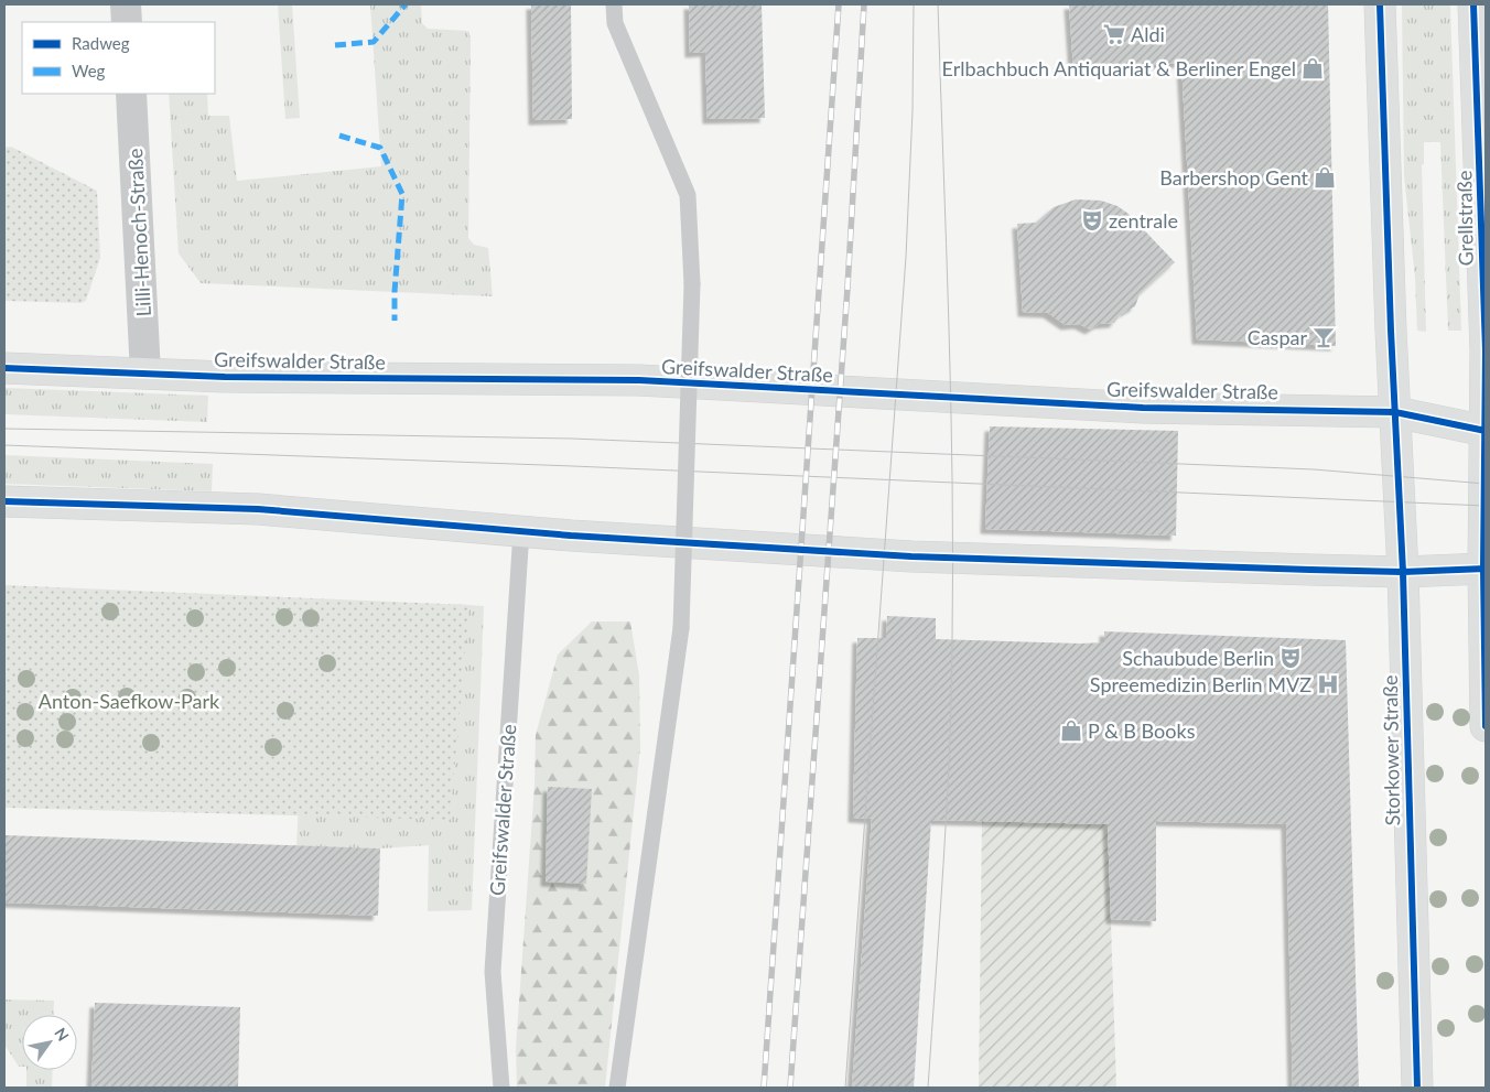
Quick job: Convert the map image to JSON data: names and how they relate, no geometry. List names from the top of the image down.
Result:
{
  "streets": {
    "main road": ["Grellstraße", "Greifswalder Straße", "Storkower Straße"],
    "street": ["Lilli-Henoch-Straße"]
  },
  "crossings": [
    ["Grellstraße", "Greifswalder Straße"],
    ["Lilli-Henoch-Straße", "Greifswalder Straße"],
    ["Greifswalder Straße", "Storkower Straße"]
  ],
  "parks": ["Anton-Saefkow-Park"],
  "places": {
    "supermarket": ["Aldi"],
    "shop": ["Erlbachbuch Antiquariat & Berliner Engel", "Barbershop Gent", "P & B Books"],
    "theatre": ["zentrale", "Schaubude Berlin"],
    "bar": ["Caspar"],
    "hospital": ["Spreemedizin Berlin MVZ"]
  },
  "legend": ["Radweg", "Weg"],
  "north": "top right"
}
